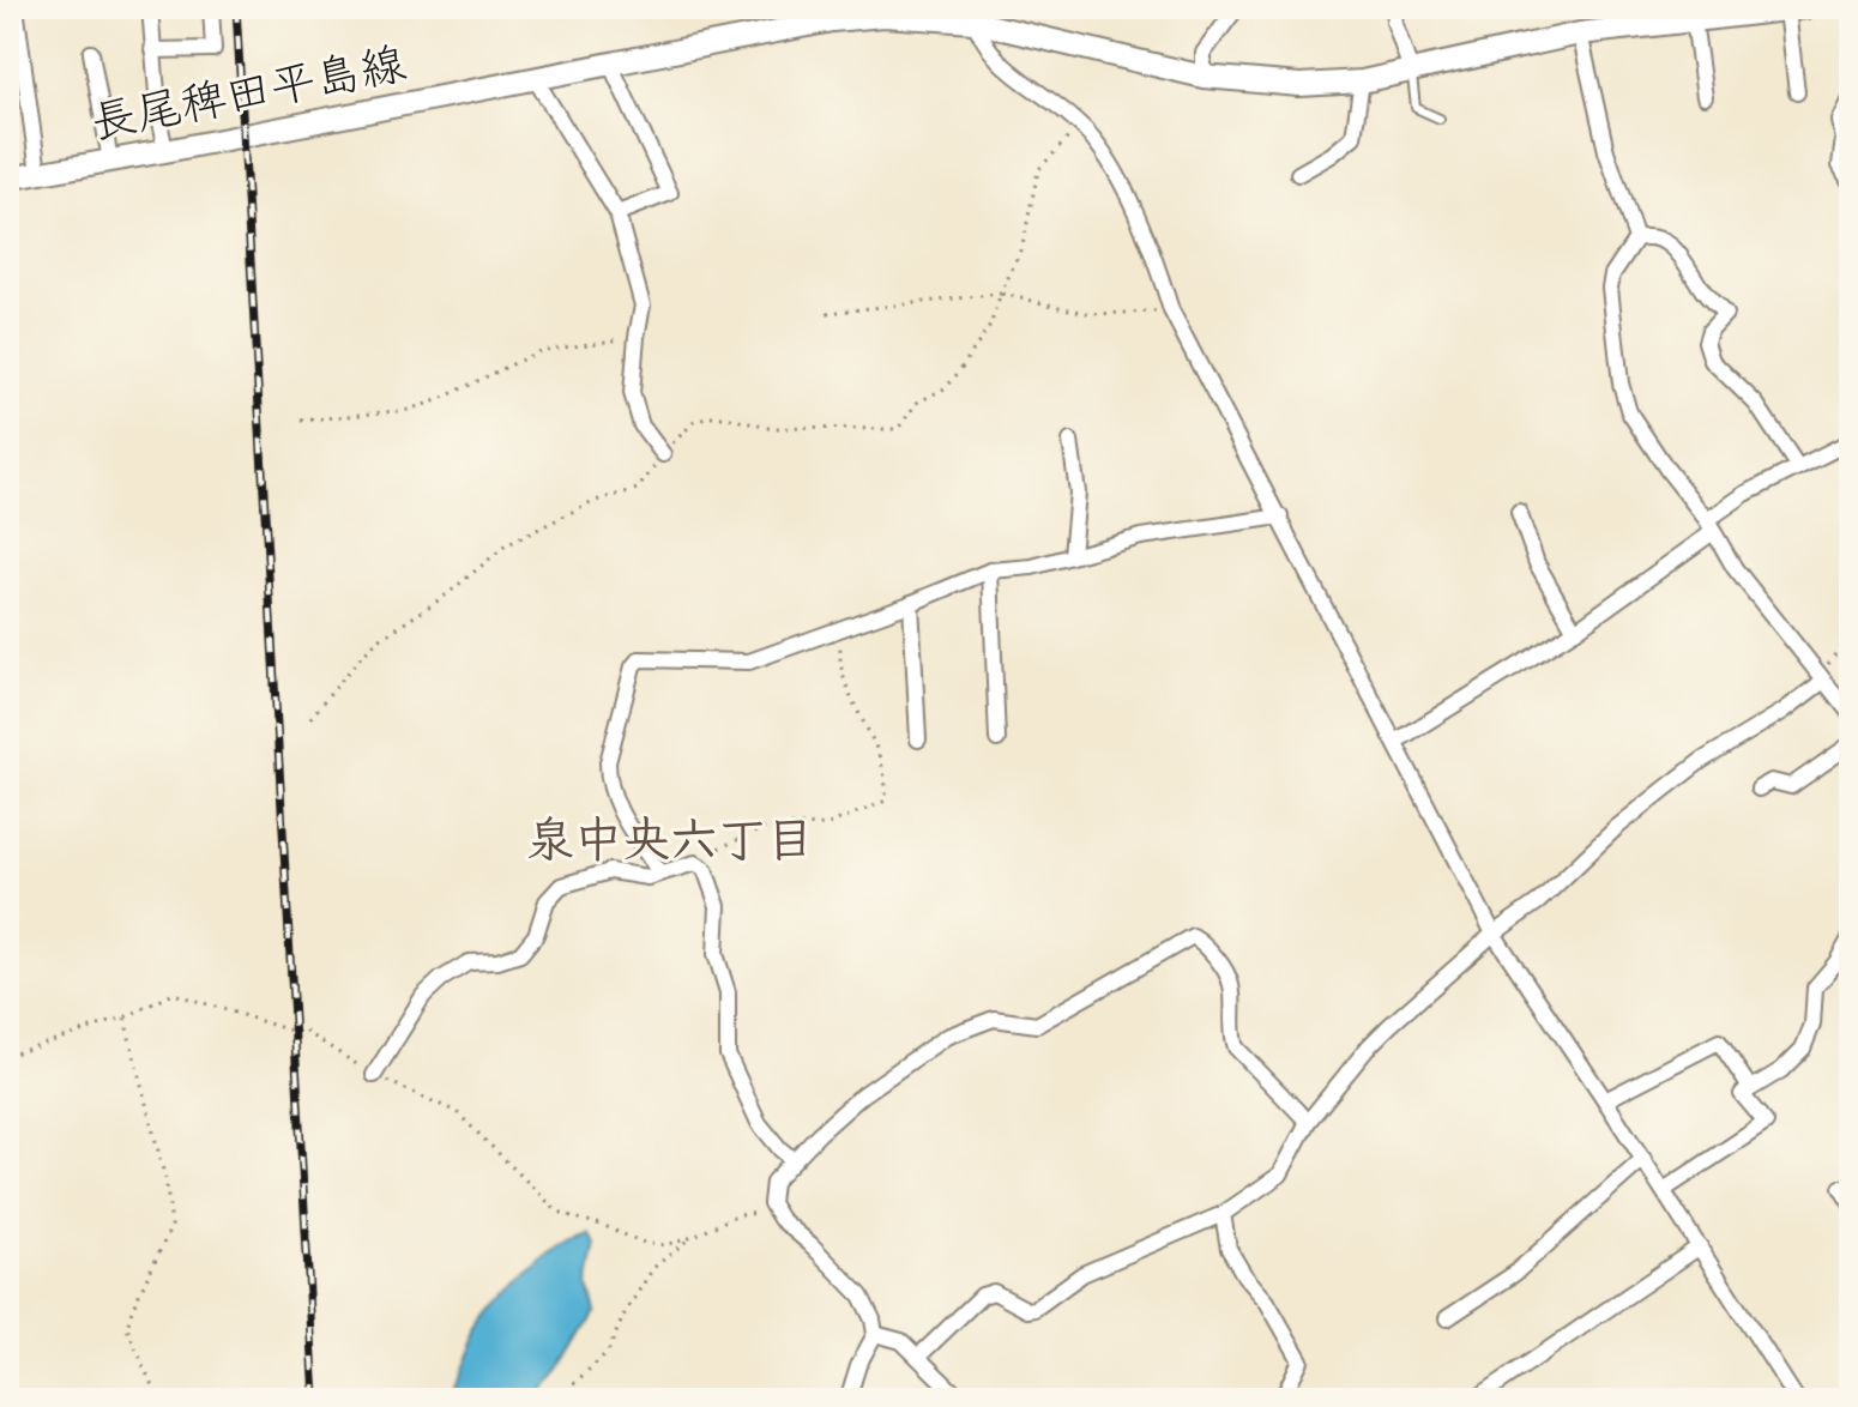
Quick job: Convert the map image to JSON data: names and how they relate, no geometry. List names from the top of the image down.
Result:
{
  "streets": {
    "main road": ["長尾稗田平島線"]
  },
  "districts": ["泉中央六丁目"]
}
